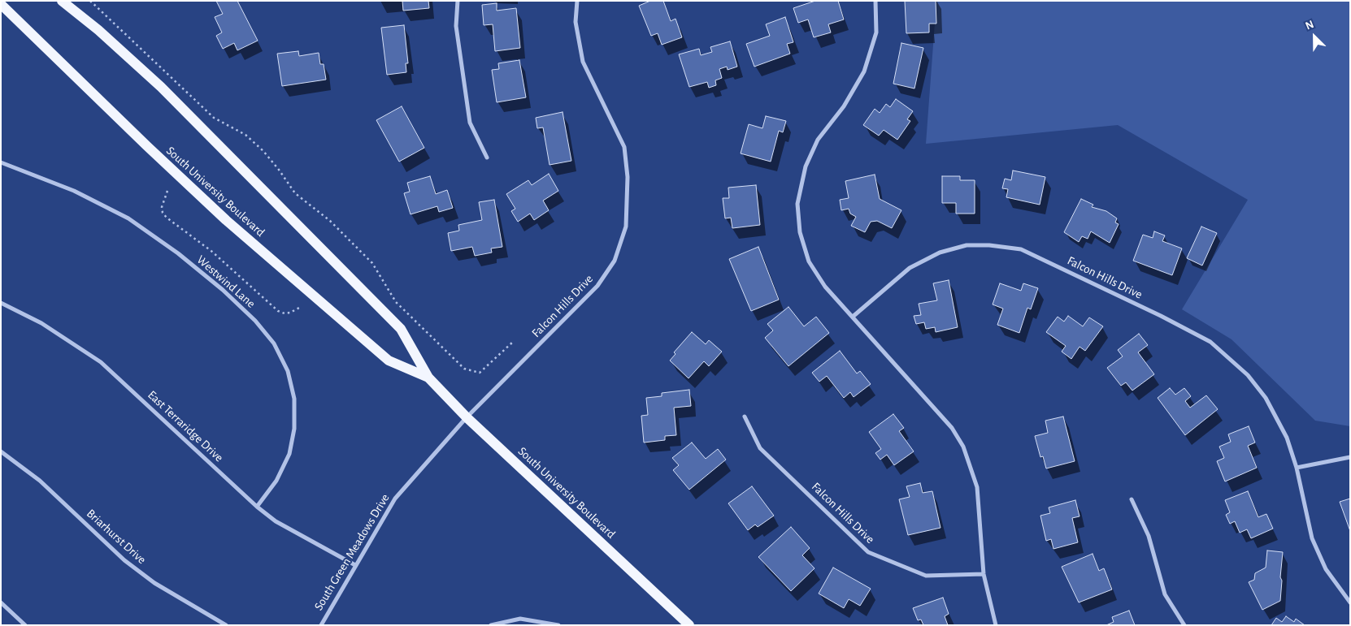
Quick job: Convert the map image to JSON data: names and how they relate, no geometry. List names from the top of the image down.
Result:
{
  "streets": {
    "main road": ["South University Boulevard"],
    "street": [
      "Falcon Hills Drive",
      "Westwind Lane",
      "East Terraridge Drive",
      "Briarhurst Drive",
      "South Green Meadows Drive"
    ]
  },
  "crossings": [
    ["South University Boulevard", "Falcon Hills Drive"],
    ["South University Boulevard", "South Green Meadows Drive"],
    ["Falcon Hills Drive", "South Green Meadows Drive"],
    ["Westwind Lane", "East Terraridge Drive"],
    ["East Terraridge Drive", "South Green Meadows Drive"]
  ],
  "north": "top left"
}
